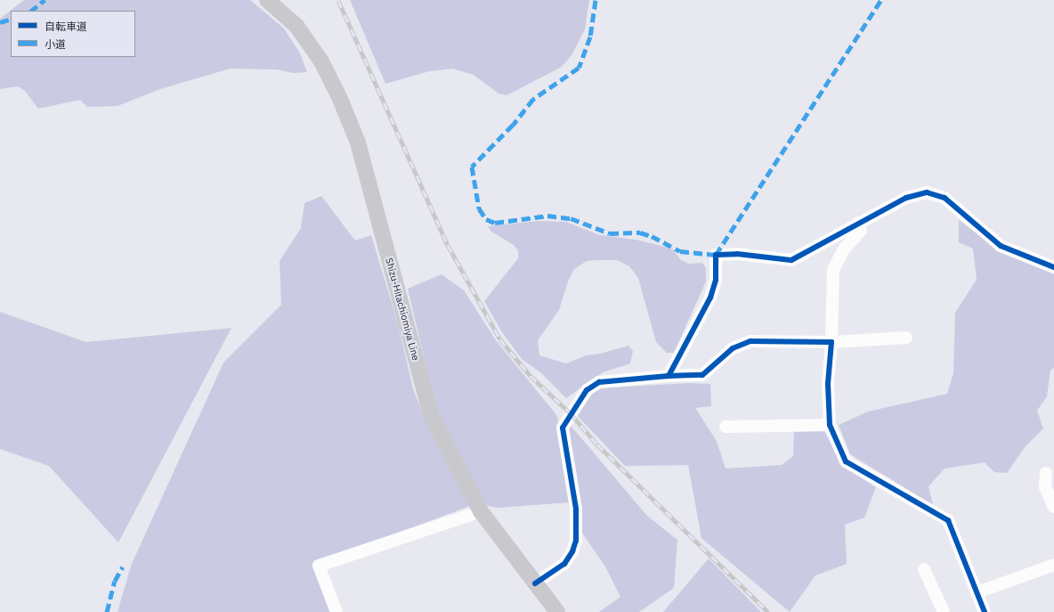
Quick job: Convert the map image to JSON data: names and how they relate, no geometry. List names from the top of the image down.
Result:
{
  "streets": {
    "main road": ["Shizu-Hitachiomiya Line"]
  },
  "legend": ["自転車道", "小道"]
}
